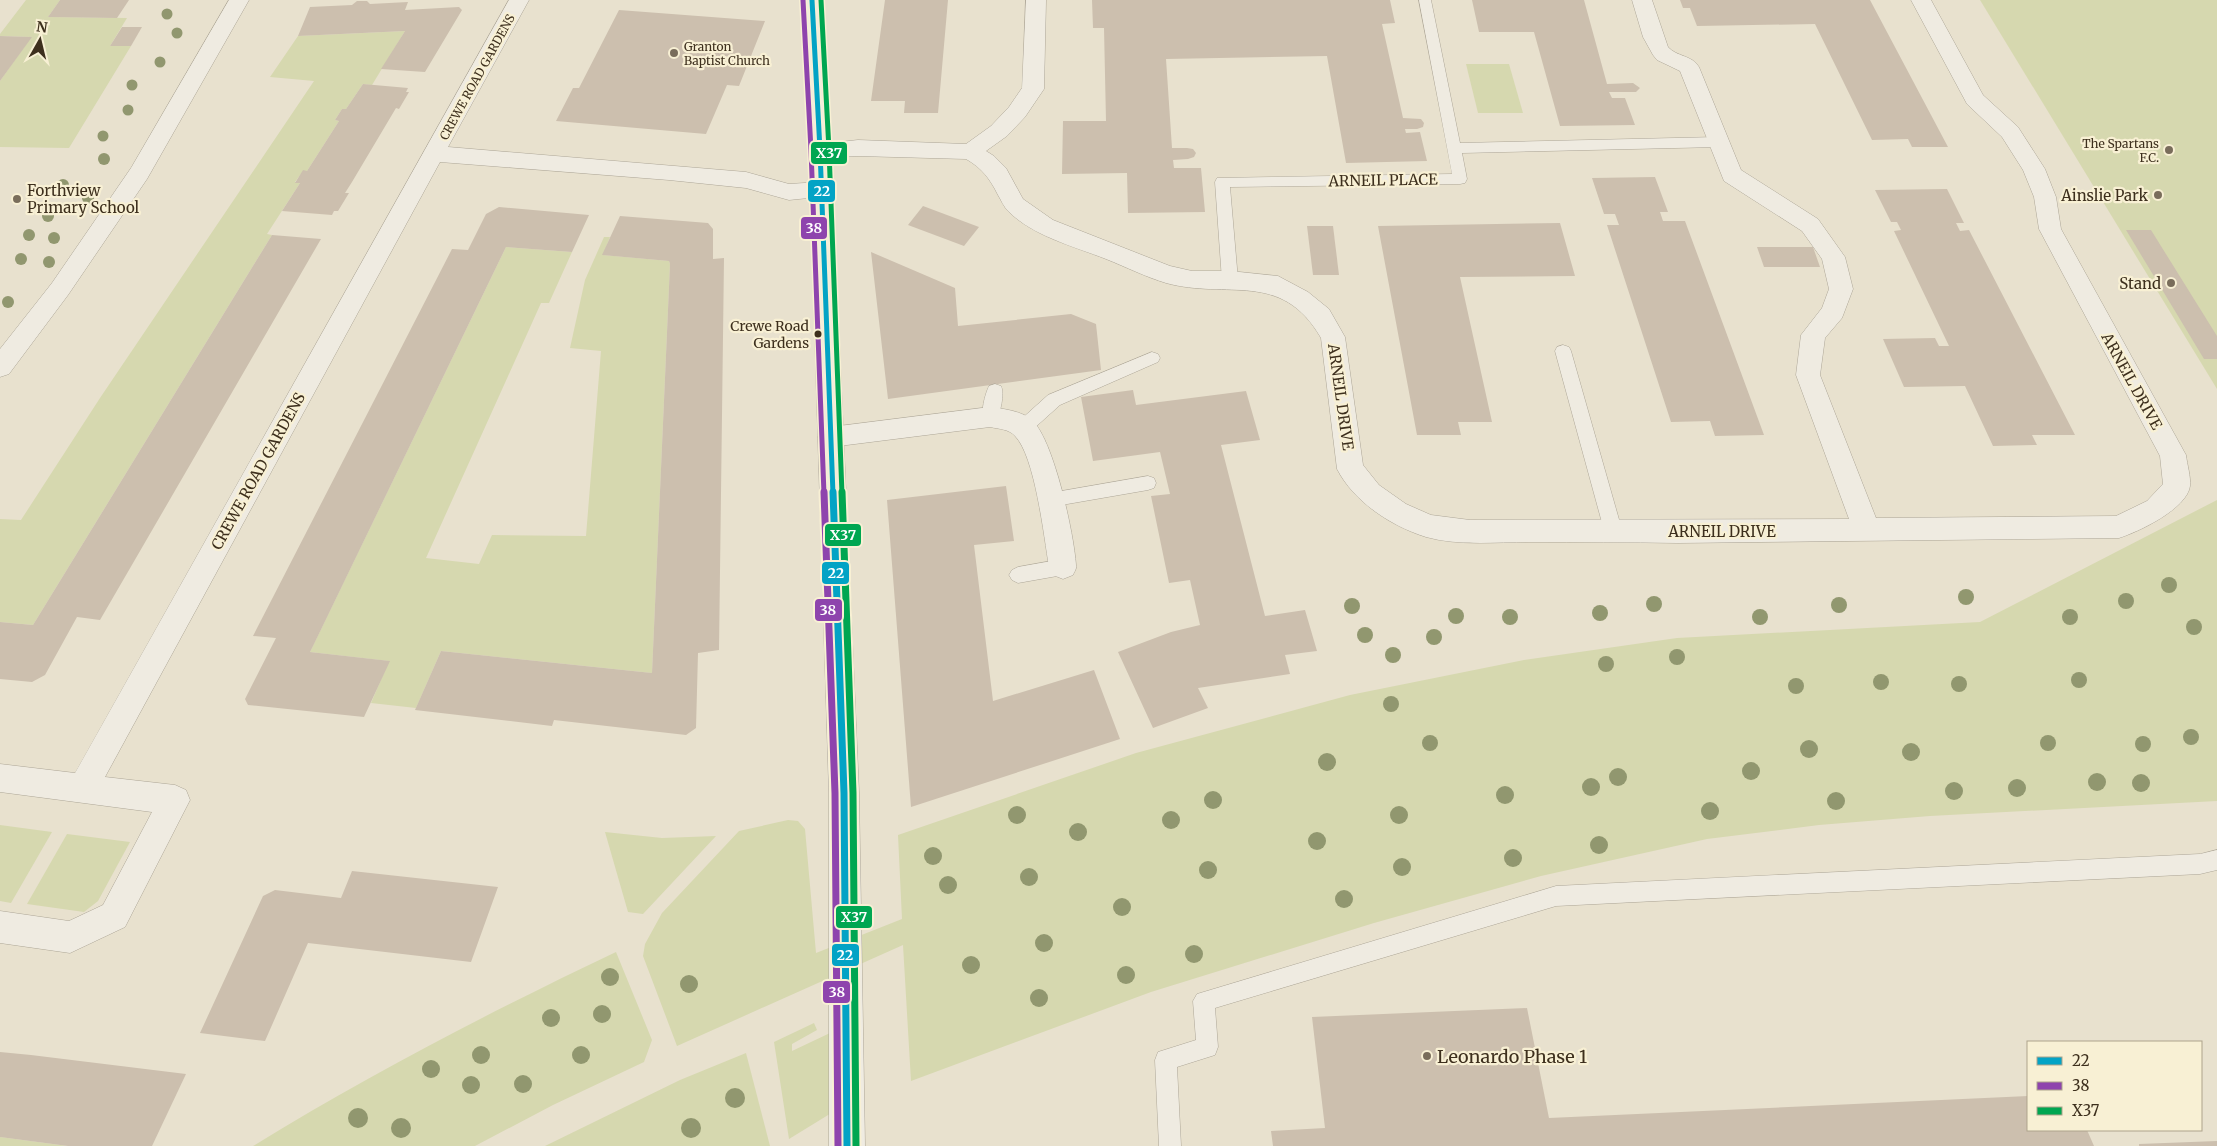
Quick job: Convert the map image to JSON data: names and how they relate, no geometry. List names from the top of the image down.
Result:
{
  "streets": {
    "street": ["CREWE ROAD GARDENS", "ARNEIL DRIVE"],
    "lane": ["ARNEIL PLACE"]
  },
  "crossings": [
    ["ARNEIL PLACE", "ARNEIL DRIVE"]
  ],
  "places": [
    "Granton Baptist Church",
    "The Spartans F.C.",
    "Ainslie Park",
    "Forthview Primary School",
    "Stand",
    "Crewe Road Gardens",
    "Leonardo Phase 1"
  ],
  "lines": ["transit line 22", "transit line 38", "transit line X37"],
  "legend": ["22", "38", "X37"],
  "north": "top"
}
